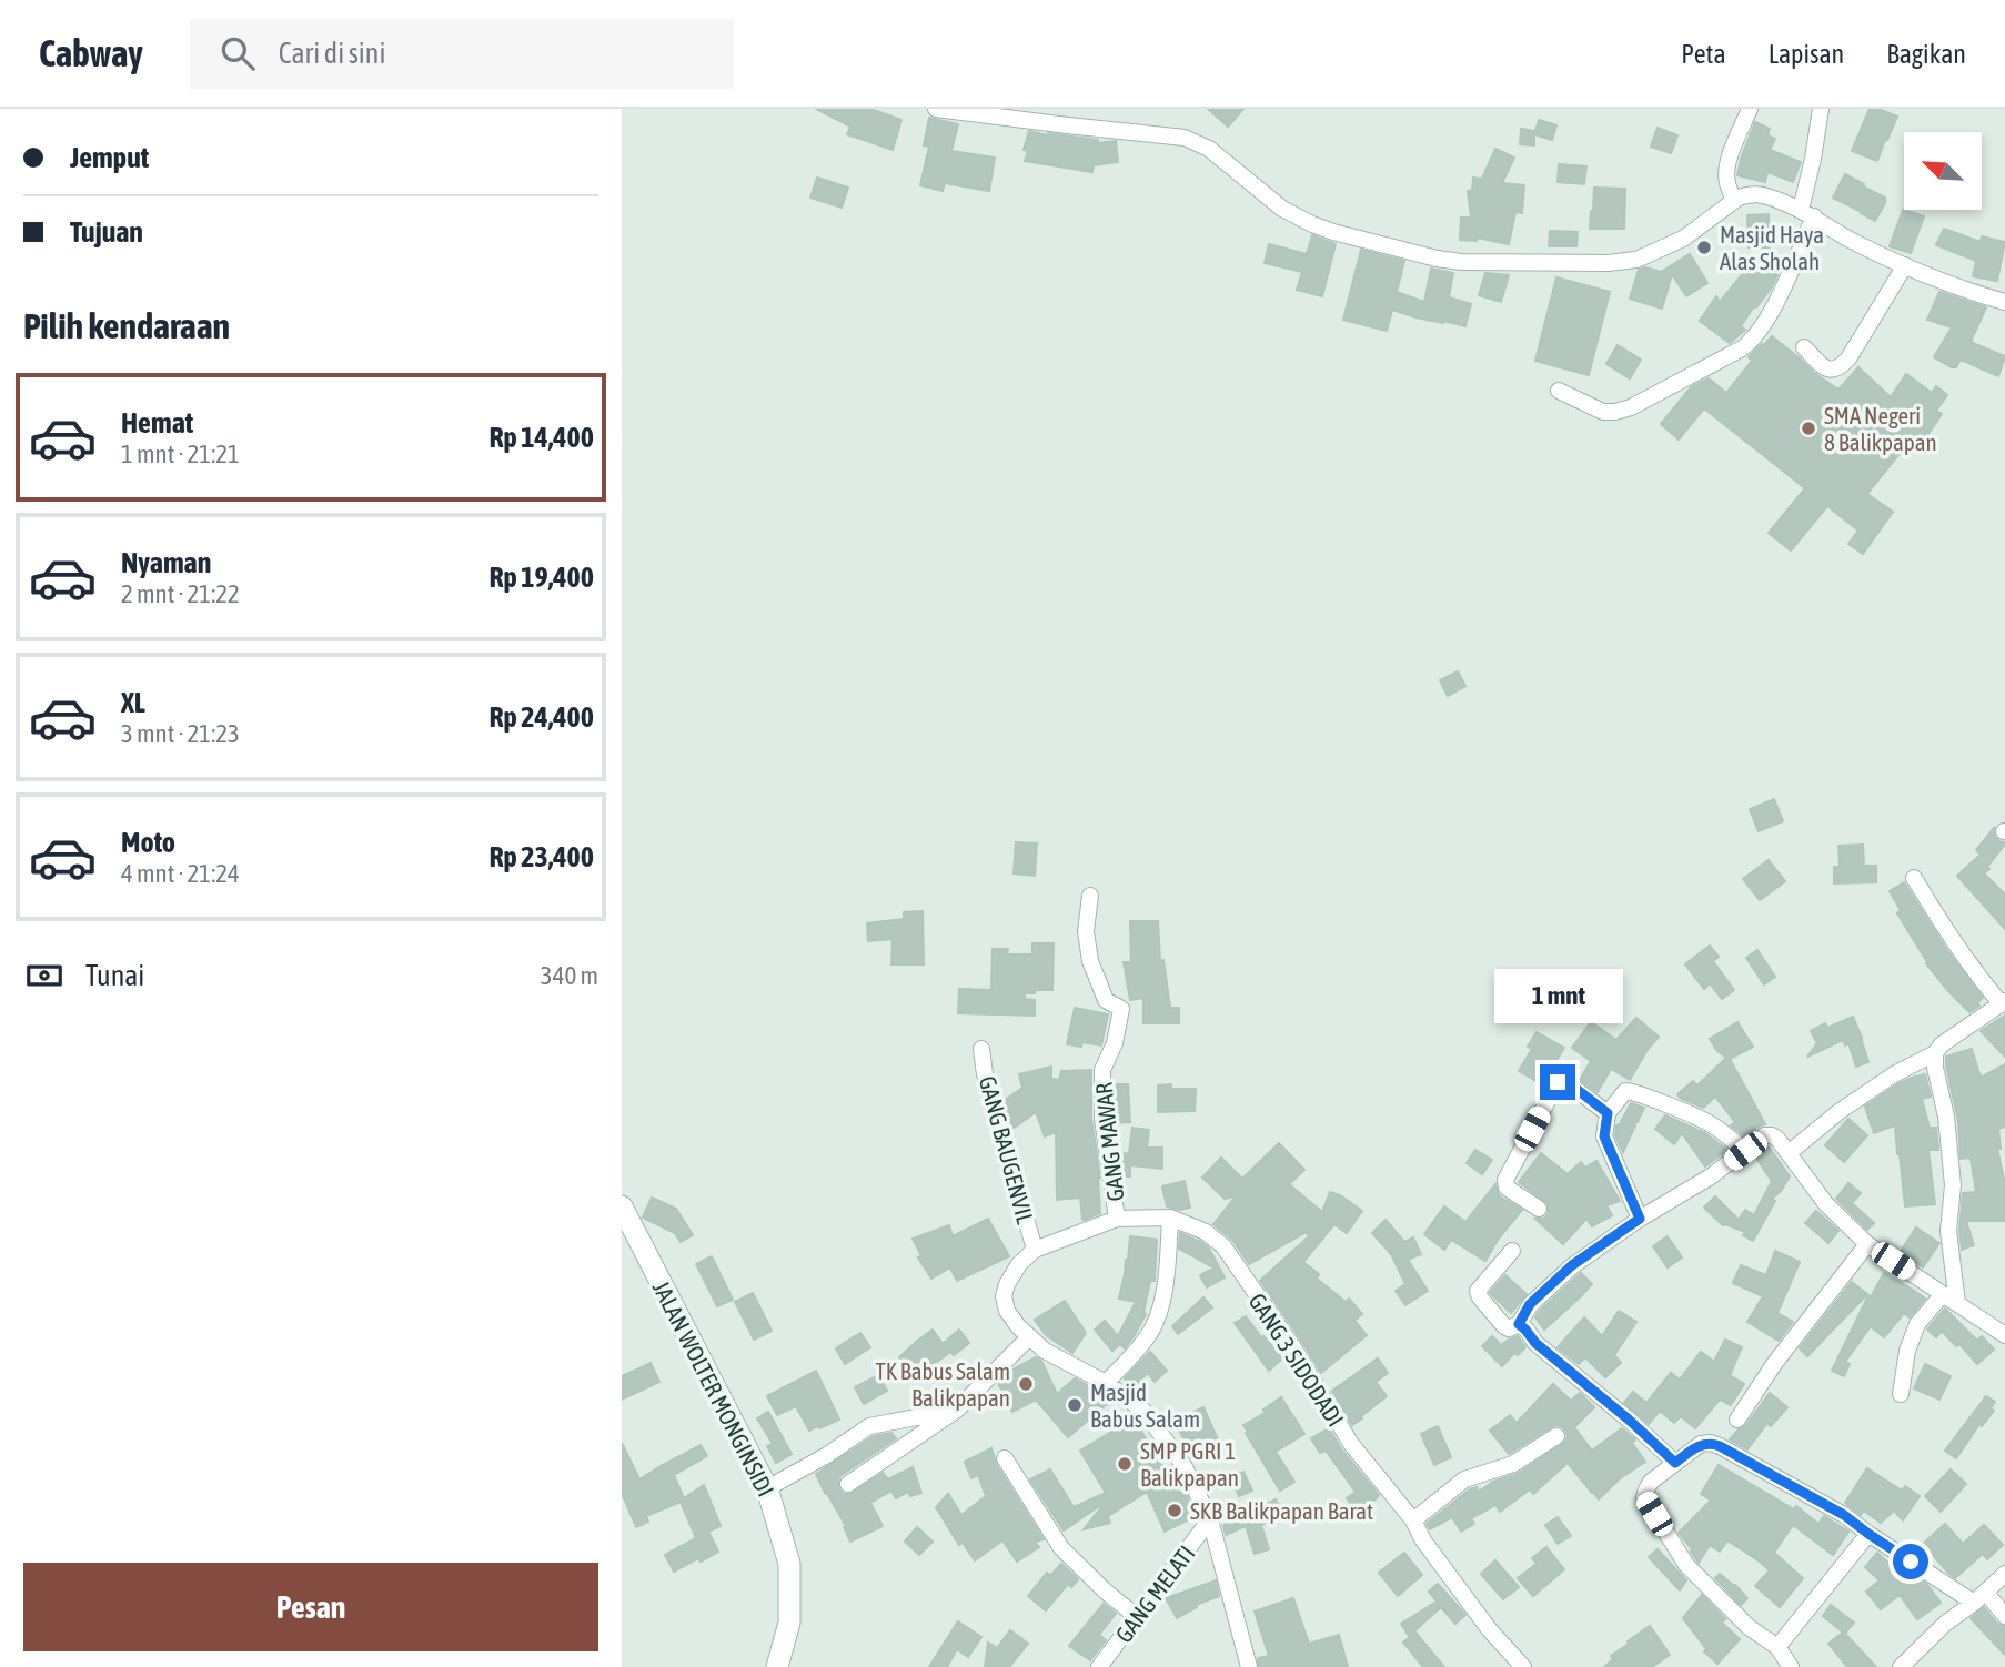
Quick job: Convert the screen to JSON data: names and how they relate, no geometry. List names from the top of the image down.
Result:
{
  "streets": {
    "main road": ["JALAN WOLTER MONGINSIDI"],
    "street": [
      "GANG MAWAR",
      "GANG BAUGENVIL",
      "GANG 3 SIDODADI",
      "GANG MELATI"
    ]
  },
  "crossings": [
    ["GANG MAWAR", "GANG 3 SIDODADI"],
    ["GANG BAUGENVIL", "GANG 3 SIDODADI"]
  ],
  "places": [
    "Masjid Haya Alas Sholah",
    "SMA Negeri 8 Balikpapan",
    "TK Babus Salam Balikpapan",
    "Masjid Babus Salam",
    "SMP PGRI 1 Balikpapan",
    "SKB Balikpapan Barat"
  ],
  "north": "top left",
  "page": {
    "header": "Cabway",
    "search": "Cari di sini",
    "nav": ["Peta", "Lapisan", "Bagikan"],
    "banner": ["Jemput", "Tujuan"],
    "heading": "Pilih kendaraan",
    "list": [
      {
        "name": "Hemat",
        "note": "1 mnt · 21:21",
        "value": "Rp 14,400"
      },
      {
        "name": "Nyaman",
        "note": "2 mnt · 21:22",
        "value": "Rp 19,400"
      },
      {
        "name": "XL",
        "note": "3 mnt · 21:23",
        "value": "Rp 24,400"
      },
      {
        "name": "Moto",
        "note": "4 mnt · 21:24",
        "value": "Rp 23,400"
      }
    ],
    "pay": ["Tunai", "340 m"],
    "bubble": "1 mnt",
    "buttons": "Pesan"
  }
}
